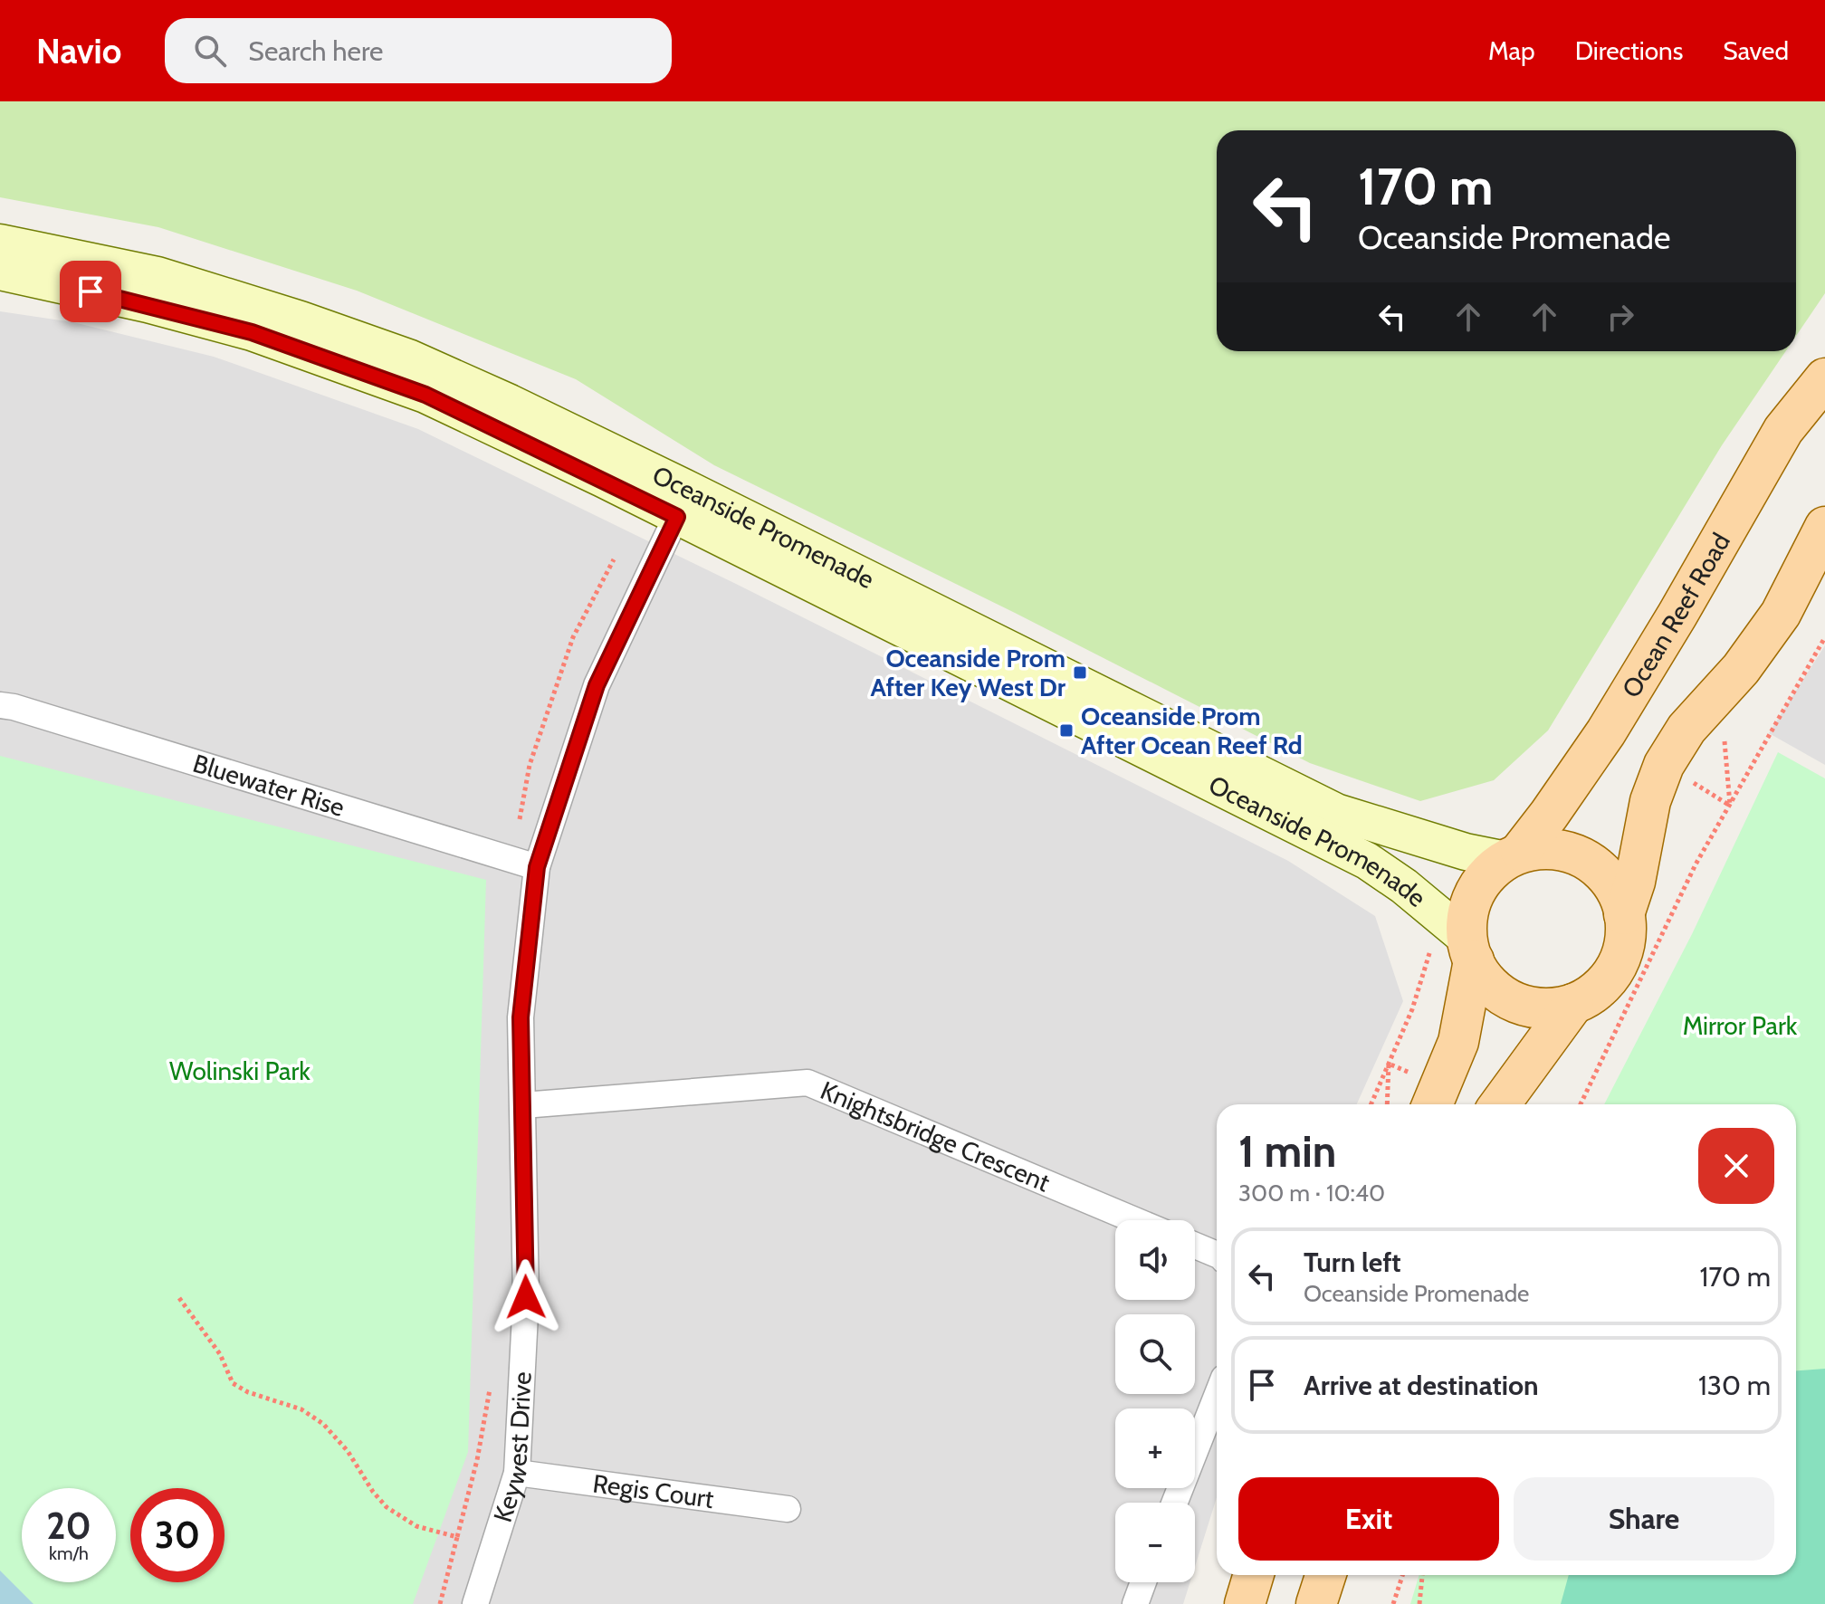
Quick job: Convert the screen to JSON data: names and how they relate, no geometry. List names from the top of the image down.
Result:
{
  "streets": {
    "main road": ["Oceanside Promenade", "Ocean Reef Road"],
    "street": [
      "Bluewater Rise",
      "Knightsbridge Crescent",
      "Keywest Drive",
      "Regis Court"
    ]
  },
  "crossings": [
    ["Oceanside Promenade", "Ocean Reef Road"],
    ["Oceanside Promenade", "Keywest Drive"],
    ["Bluewater Rise", "Keywest Drive"],
    ["Knightsbridge Crescent", "Keywest Drive"],
    ["Keywest Drive", "Regis Court"]
  ],
  "parks": ["Mirror Park", "Wolinski Park"],
  "places": {
    "transit": ["Oceanside Prom After Key West Dr", "Oceanside Prom After Ocean Reef Rd"]
  },
  "page": {
    "header": "Navio",
    "search": "Search here",
    "nav": ["Map", "Directions", "Saved"],
    "turn": ["170 m", "Oceanside Promenade"],
    "heading": ["1 min", "300 m · 10:40"],
    "map_buttons": ["+", "−"],
    "list": [
      {
        "name": "Turn left",
        "note": "Oceanside Promenade",
        "value": "170 m"
      },
      {
        "name": "Arrive at destination",
        "value": "130 m"
      }
    ],
    "buttons": ["Exit", "Share"],
    "speed": "20 km/h",
    "limit": "30"
  }
}
